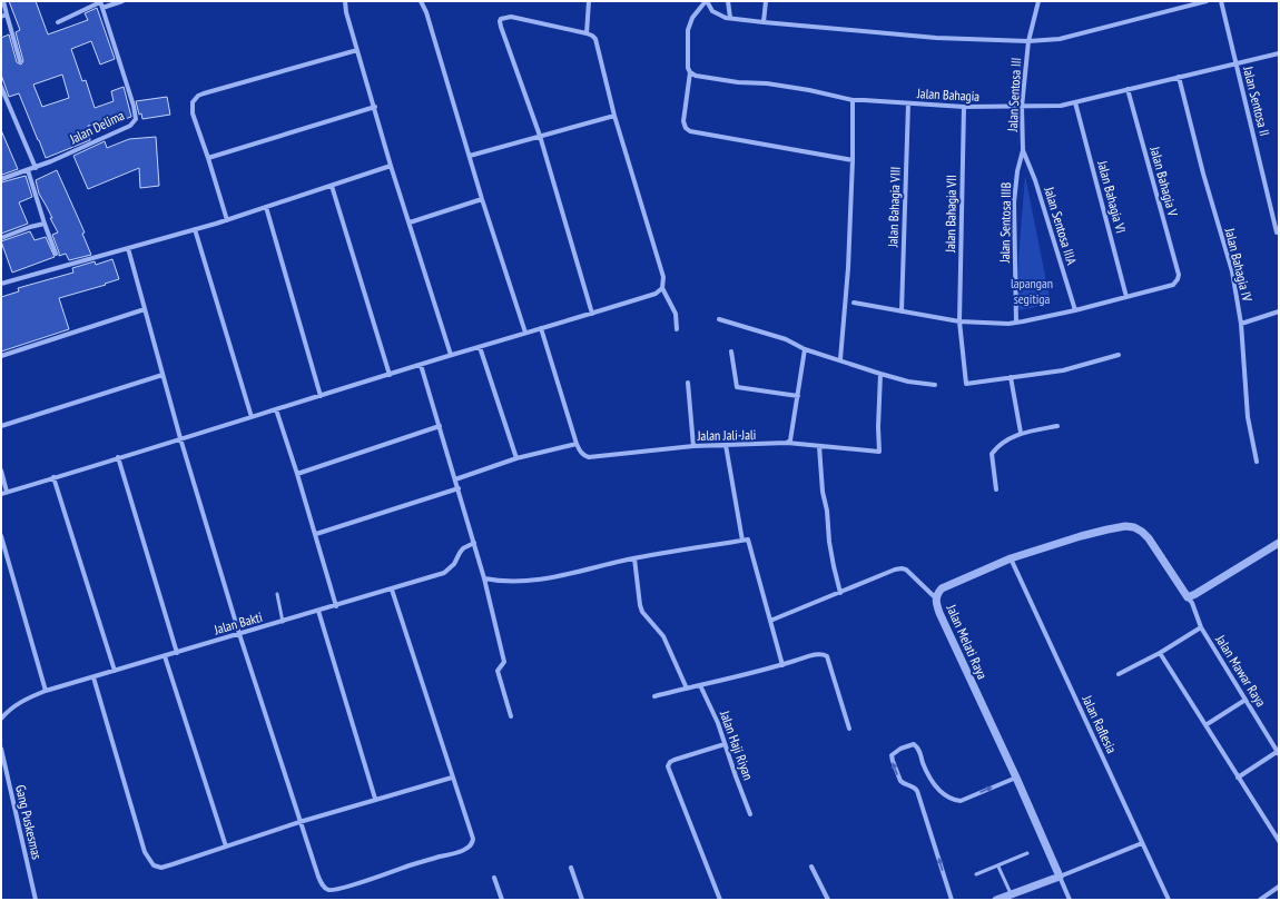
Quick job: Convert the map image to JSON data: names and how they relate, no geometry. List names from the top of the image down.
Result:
{
  "streets": {
    "street": [
      "Jalan Bahagia",
      "Jalan Sentosa III",
      "Jalan Sentosa II",
      "Jalan Delima",
      "Jalan Bahagia V",
      "Jalan Bahagia VI",
      "Jalan Bahagia VIII",
      "Jalan Bahagia VII",
      "Jalan Sentosa IIIB",
      "Jalan Sentosa IIIA",
      "Jalan Bahagia IV",
      "Jalan Jali-Jali",
      "Jalan Bakti",
      "Jalan Melati Raya",
      "Jalan Mawar Raya",
      "Jalan Raflesia",
      "Jalan Haji Riyan",
      "Gang Puskesmas"
    ]
  },
  "crossings": [
    ["Jalan Bahagia", "Jalan Sentosa III"],
    ["Jalan Bahagia", "Jalan Sentosa II"],
    ["Jalan Bahagia", "Jalan Bahagia V"],
    ["Jalan Bahagia", "Jalan Bahagia VI"],
    ["Jalan Bahagia", "Jalan Bahagia VIII"],
    ["Jalan Bahagia", "Jalan Bahagia VII"],
    ["Jalan Bahagia", "Jalan Bahagia IV"],
    ["Jalan Sentosa III", "Jalan Sentosa IIIB"],
    ["Jalan Sentosa III", "Jalan Sentosa IIIA"],
    ["Jalan Bahagia V", "Jalan Bahagia VI"],
    ["Jalan Sentosa IIIB", "Jalan Sentosa IIIA"],
    ["Jalan Melati Raya", "Jalan Mawar Raya"],
    ["Jalan Melati Raya", "Jalan Raflesia"]
  ],
  "parks": ["lapangan segitiga"]
}
